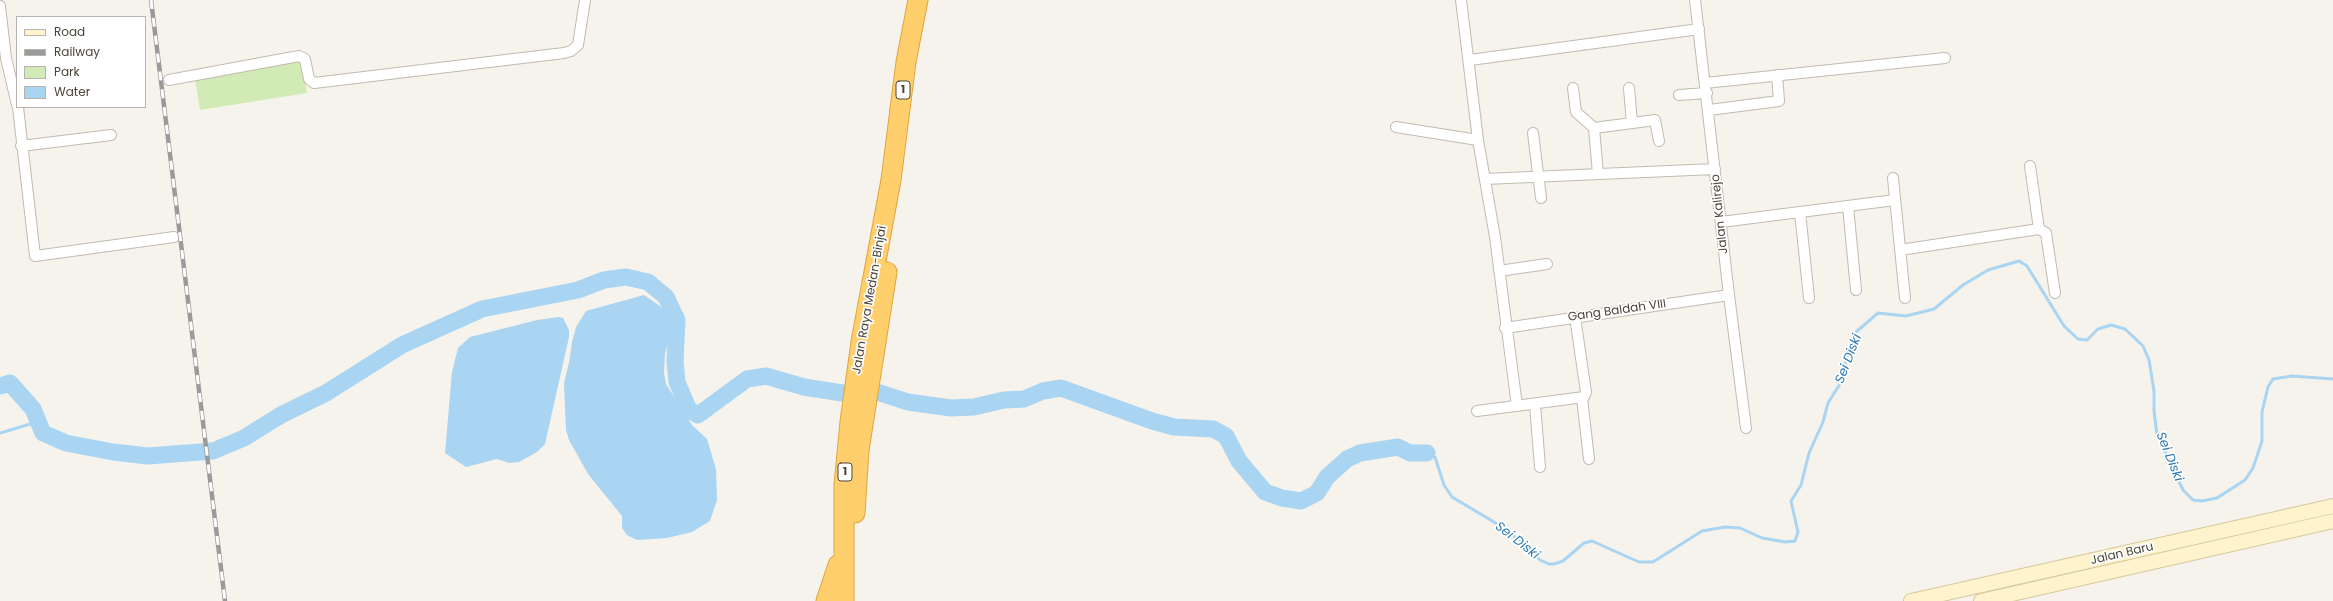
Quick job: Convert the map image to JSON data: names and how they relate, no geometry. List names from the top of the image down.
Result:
{
  "streets": {
    "highway": ["1", "Jalan Raya Medan-Binjai"],
    "street": ["Jalan Kalirejo", "Gang Baldah VIII", "Jalan Baru"]
  },
  "crossings": [
    ["Jalan Kalirejo", "Gang Baldah VIII"]
  ],
  "water": ["Sei Diski"],
  "legend": [
    "Road",
    "Railway",
    "Park",
    "Water"
  ]
}
